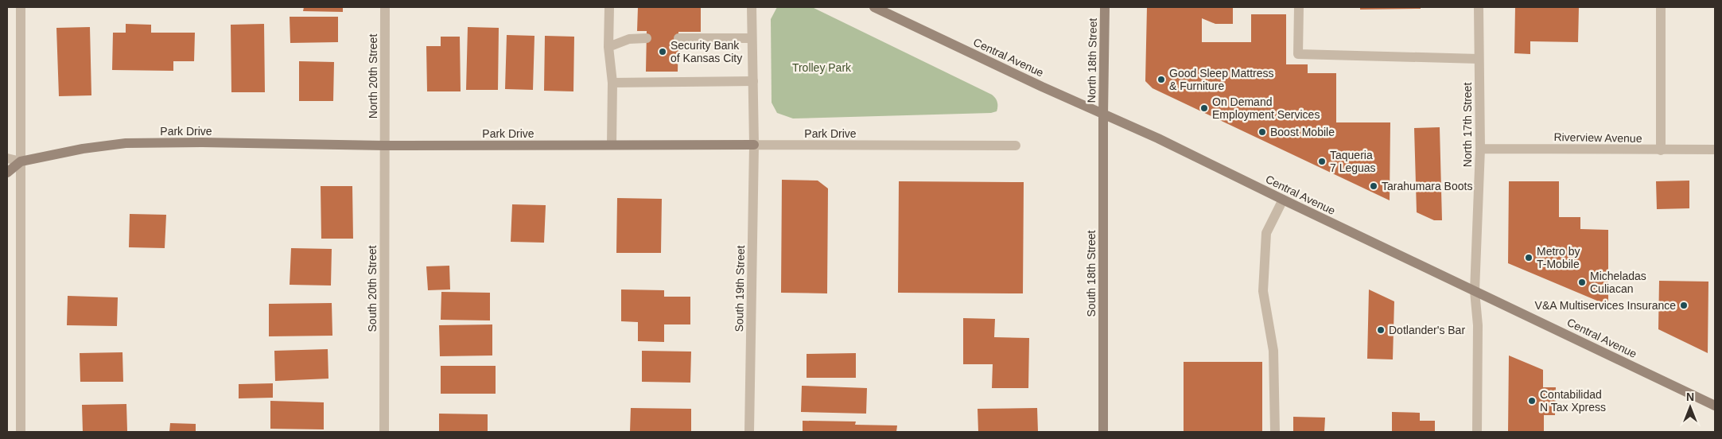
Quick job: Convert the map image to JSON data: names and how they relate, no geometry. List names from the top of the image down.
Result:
{
  "streets": {
    "main road": [
      "Central Avenue",
      "North 18th Street",
      "Park Drive",
      "South 18th Street"
    ],
    "street": [
      "North 20th Street",
      "North 17th Street",
      "Riverview Avenue",
      "South 20th Street",
      "South 19th Street"
    ]
  },
  "crossings": [
    ["Central Avenue", "North 18th Street"],
    ["Central Avenue", "North 17th Street"],
    ["Central Avenue", "South 18th Street"],
    ["North 18th Street", "South 18th Street"],
    ["North 20th Street", "Park Drive"],
    ["North 20th Street", "South 20th Street"],
    ["North 17th Street", "Riverview Avenue"],
    ["Park Drive", "South 20th Street"],
    ["Park Drive", "South 19th Street"]
  ],
  "parks": ["Trolley Park"],
  "places": [
    "Security Bank of Kansas City",
    "Good Sleep Mattress & Furniture",
    "On Demand Employment Services",
    "Boost Mobile",
    "Taqueria 7 Leguas",
    "Tarahumara Boots",
    "Metro by T-Mobile",
    "Micheladas Culiacan",
    "V&A Multiservices Insurance",
    "Dotlander's Bar",
    "Contabilidad N Tax Xpress"
  ],
  "north": "top"
}
